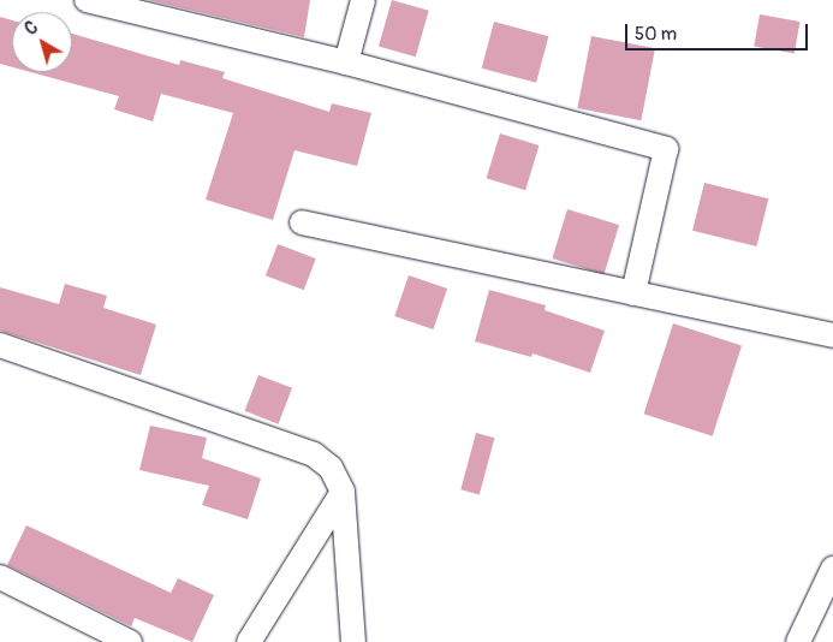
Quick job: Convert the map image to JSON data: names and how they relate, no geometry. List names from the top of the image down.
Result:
{
  "scale_bar": "50 m",
  "north": "top left"
}
